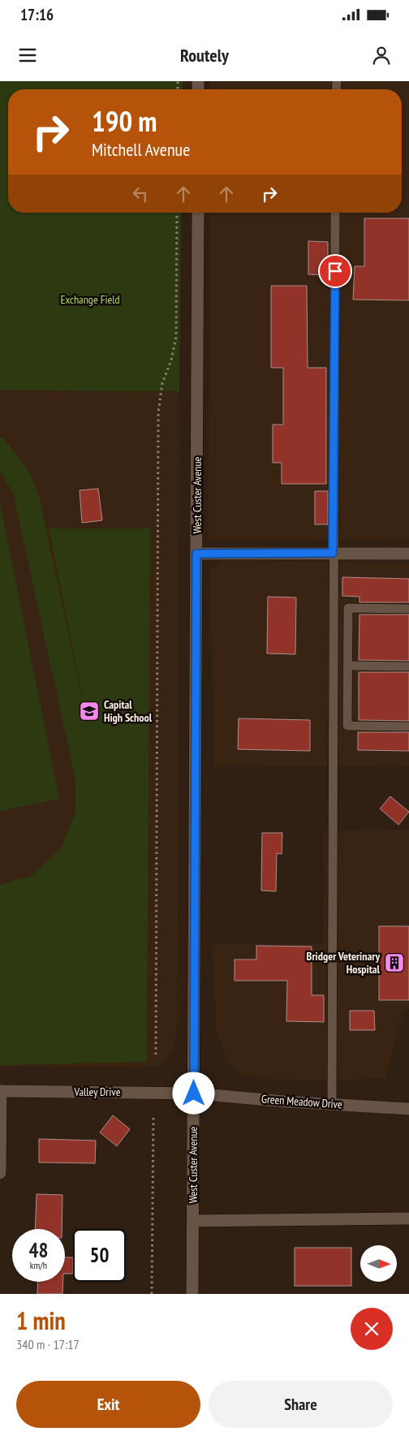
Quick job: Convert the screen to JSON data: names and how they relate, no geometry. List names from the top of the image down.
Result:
{
  "streets": {
    "main road": ["West Custer Avenue", "Valley Drive", "Green Meadow Drive"]
  },
  "crossings": [
    ["West Custer Avenue", "Valley Drive"],
    ["West Custer Avenue", "Green Meadow Drive"],
    ["Valley Drive", "Green Meadow Drive"]
  ],
  "parks": ["Exchange Field"],
  "places": {
    "school or university": ["Capital High School"],
    "building": ["Bridger Veterinary Hospital"]
  },
  "north": "right",
  "page": {
    "status": "17:16",
    "header": "Routely",
    "turn": ["190 m", "Mitchell Avenue"],
    "speed": "48 km/h",
    "limit": "50",
    "heading": ["1 min", "340 m · 17:17"],
    "buttons": ["Exit", "Share"]
  }
}
